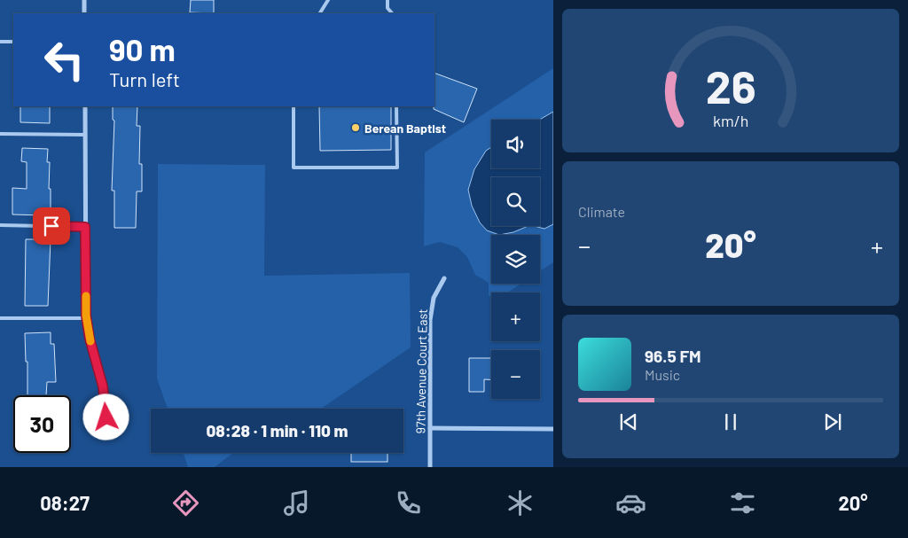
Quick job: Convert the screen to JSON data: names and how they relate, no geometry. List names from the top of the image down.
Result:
{
  "streets": {
    "street": ["97th Avenue Court East"]
  },
  "places": ["Berean Baptist"],
  "page": {
    "turn": ["90 m", "Turn left"],
    "map_buttons": ["+", "−"],
    "tile": "Climate",
    "heat": ["−", "20°", "+"],
    "song": ["96.5 FM", "Music"],
    "limit": "30",
    "trip": "08:28 · 1 min · 110 m",
    "tabs": ["08:27", "20°"],
    "gauge": ["26", "km/h"]
  }
}
